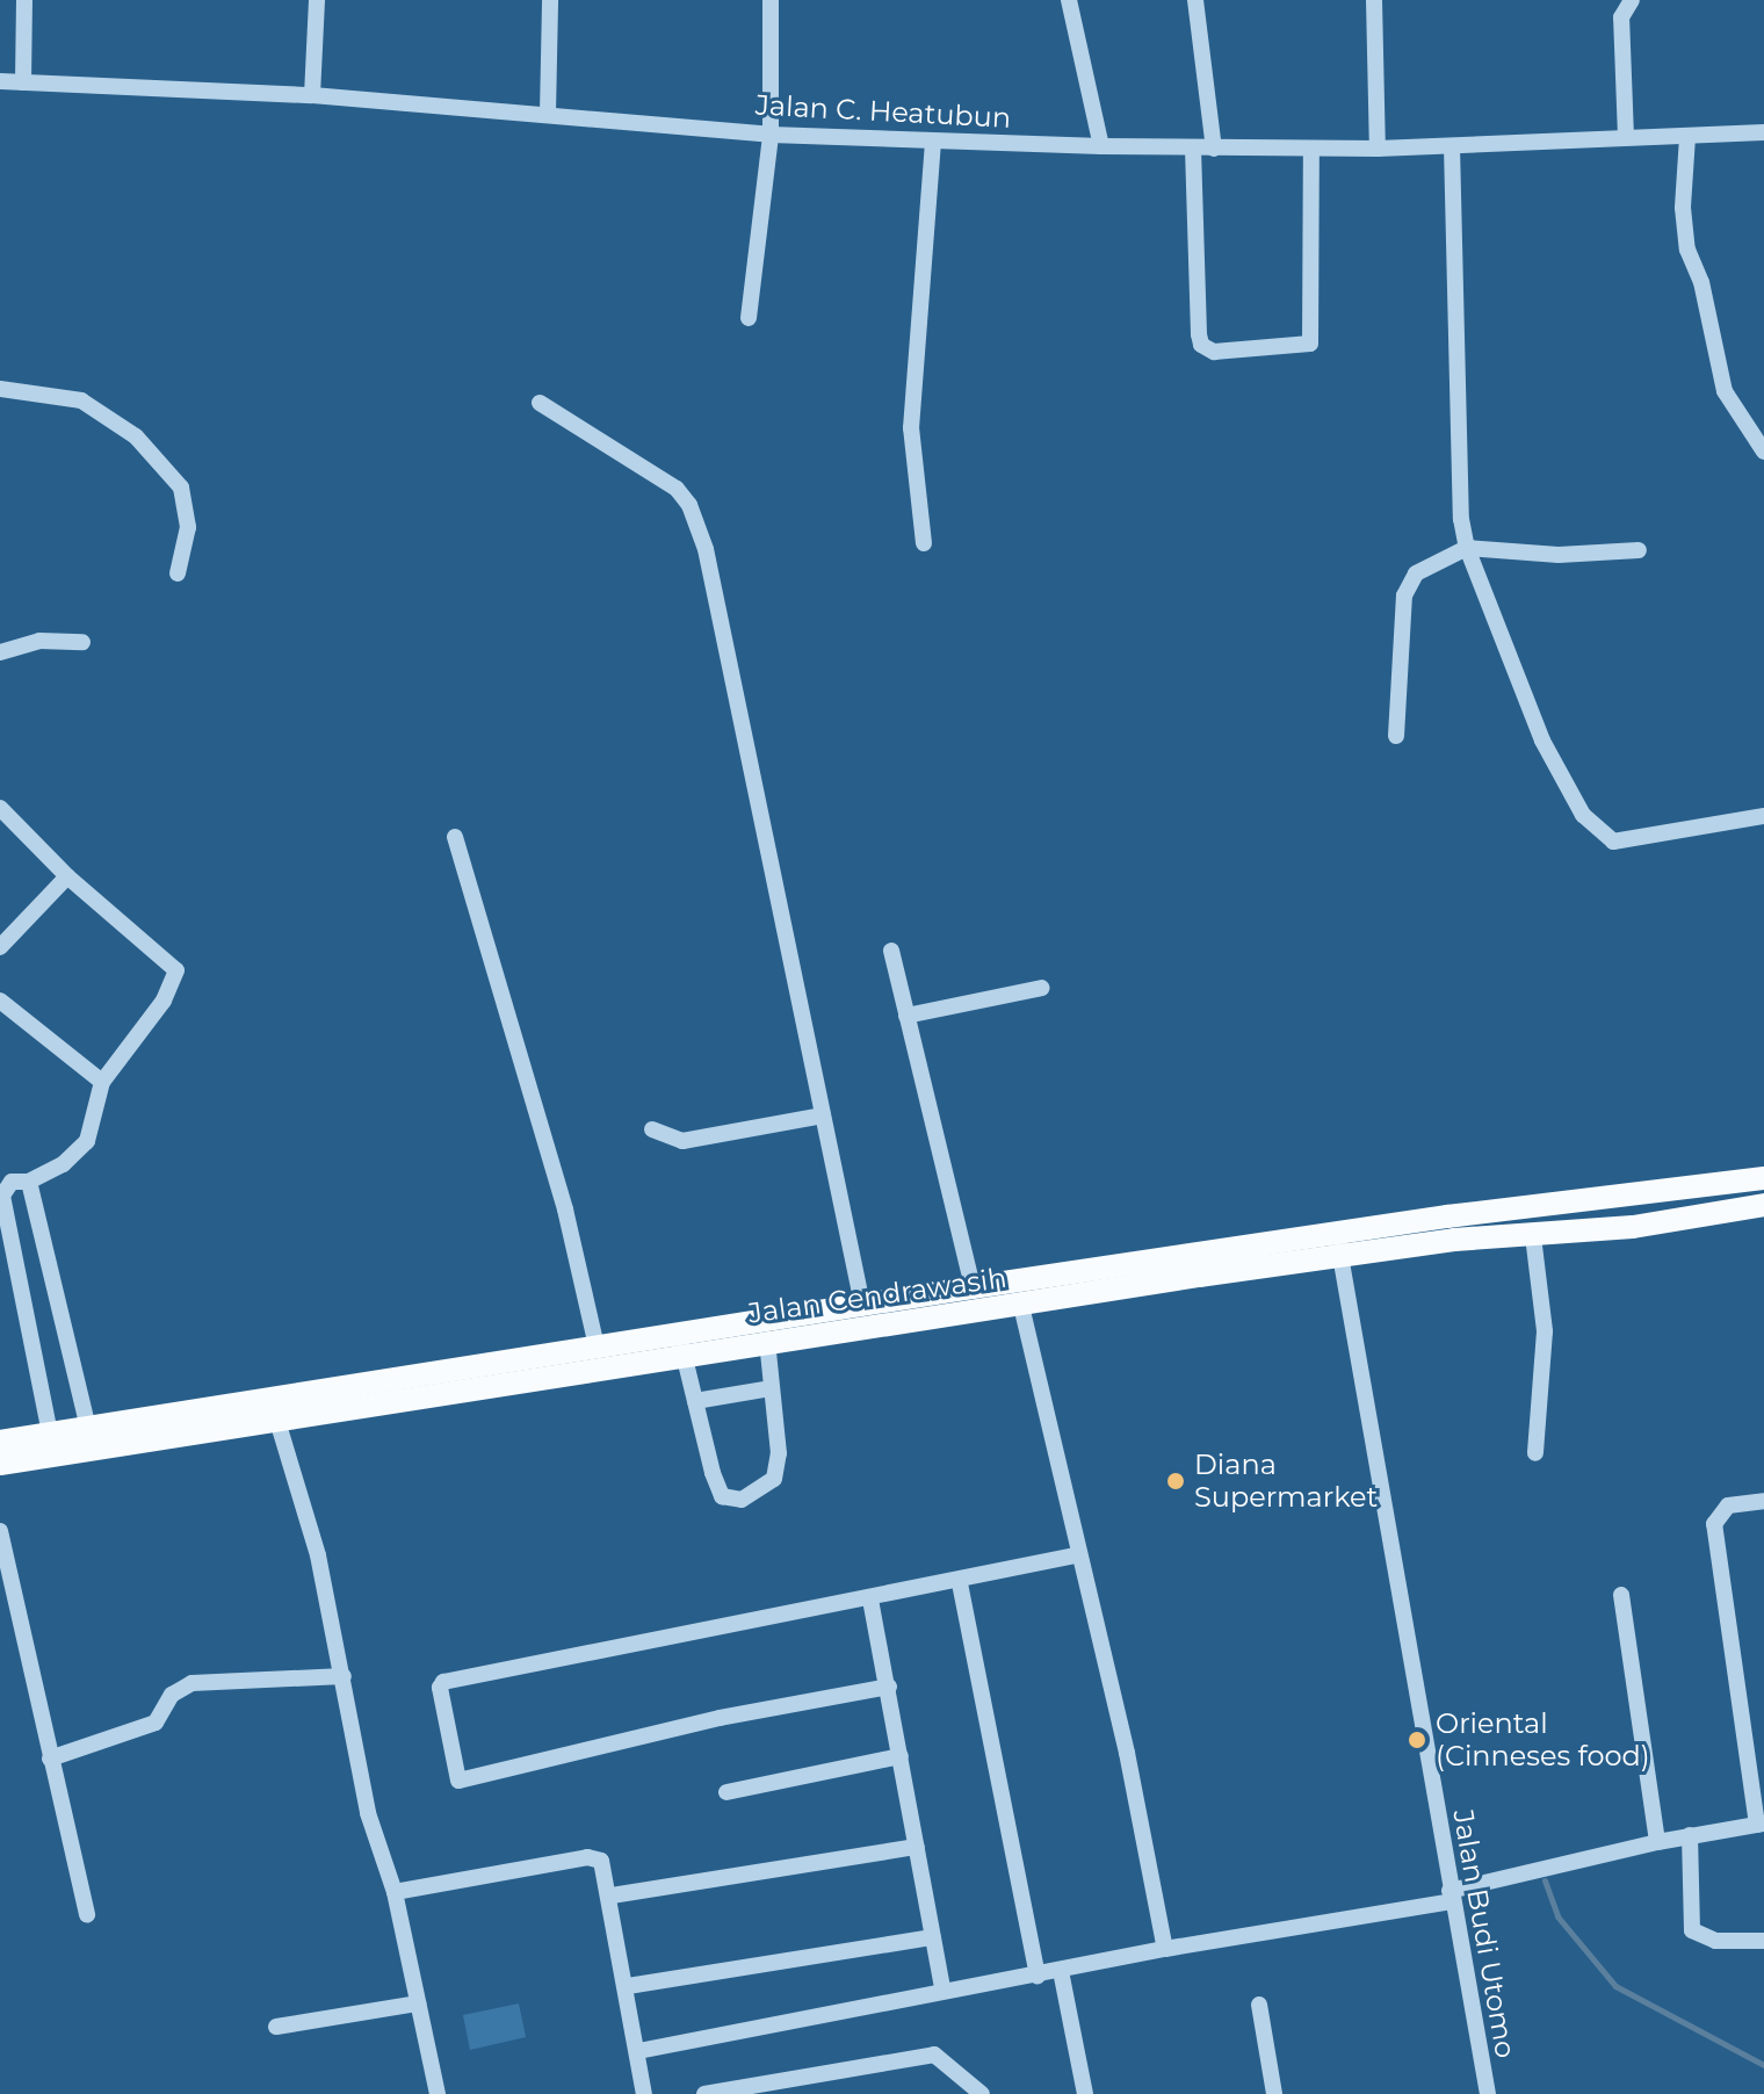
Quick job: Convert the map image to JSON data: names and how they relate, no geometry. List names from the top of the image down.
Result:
{
  "streets": {
    "main road": ["Jalan Cendrawasih"],
    "street": ["Jalan C. Heatubun", "Jalan Budi Utomo"]
  },
  "crossings": [
    ["Jalan Cendrawasih", "Jalan Budi Utomo"]
  ],
  "places": ["Diana Supermarket", "Oriental (Cinneses food)"]
}
